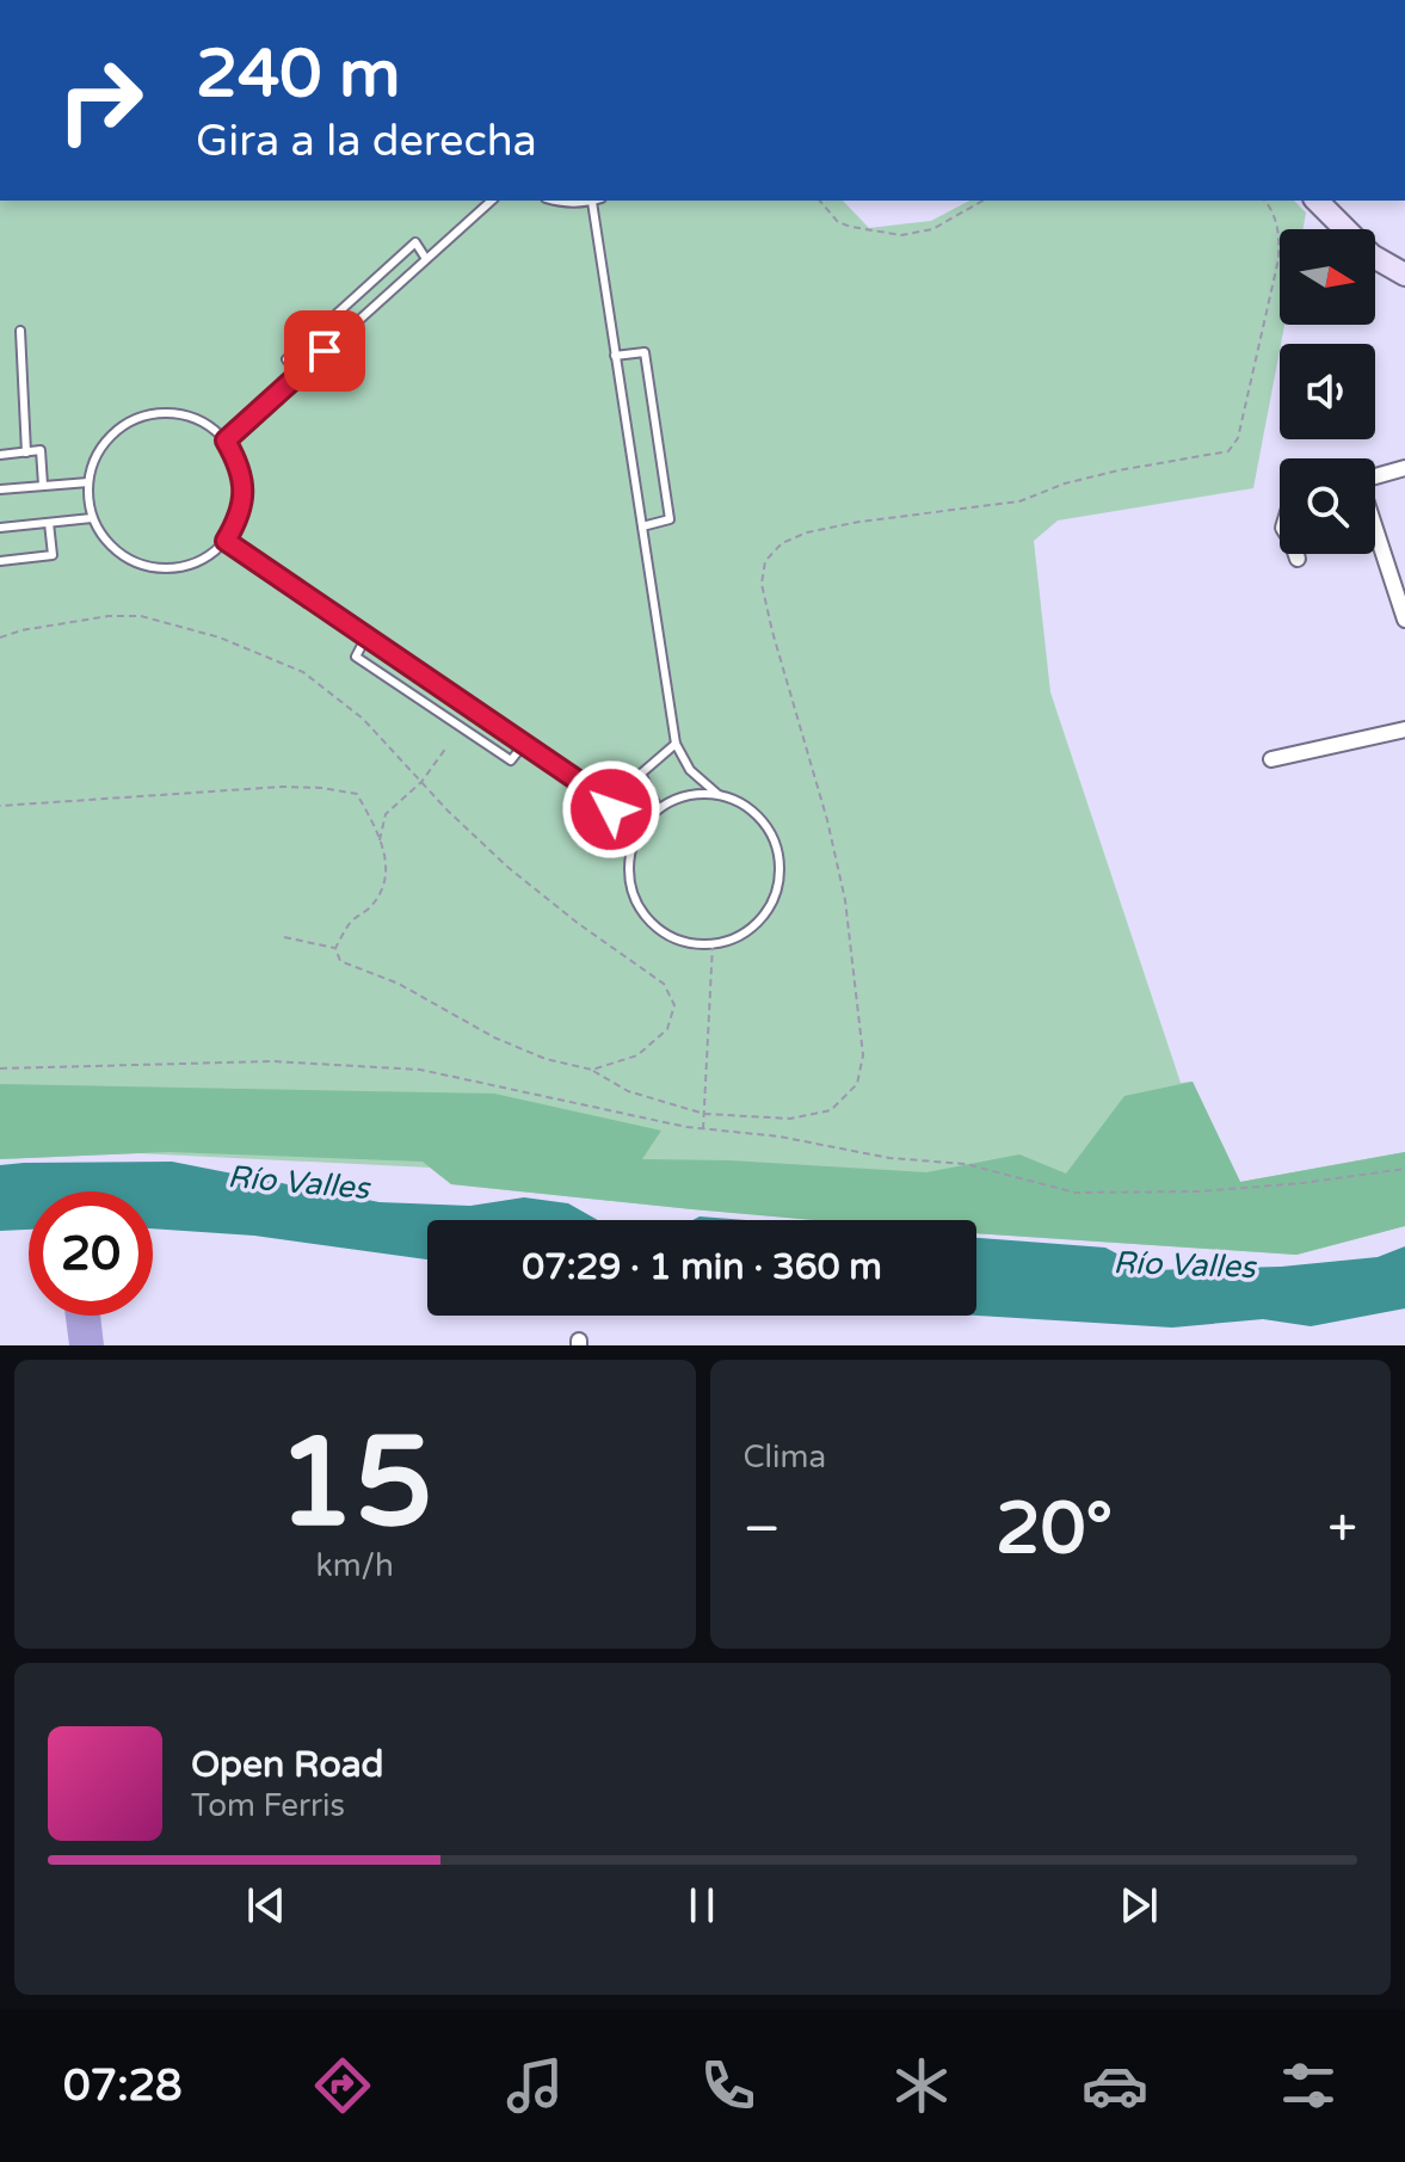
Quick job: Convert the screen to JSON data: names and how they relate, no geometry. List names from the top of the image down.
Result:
{
  "water": ["Río Valles"],
  "north": "right",
  "page": {
    "turn": ["240 m", "Gira a la derecha"],
    "limit": "20",
    "trip": "07:29 · 1 min · 360 m",
    "tile": [
      ["15", "km/h"],
      "Clima"
    ],
    "heat": ["−", "20°", "+"],
    "song": ["Open Road", "Tom Ferris"],
    "tabs": "07:28"
  }
}
